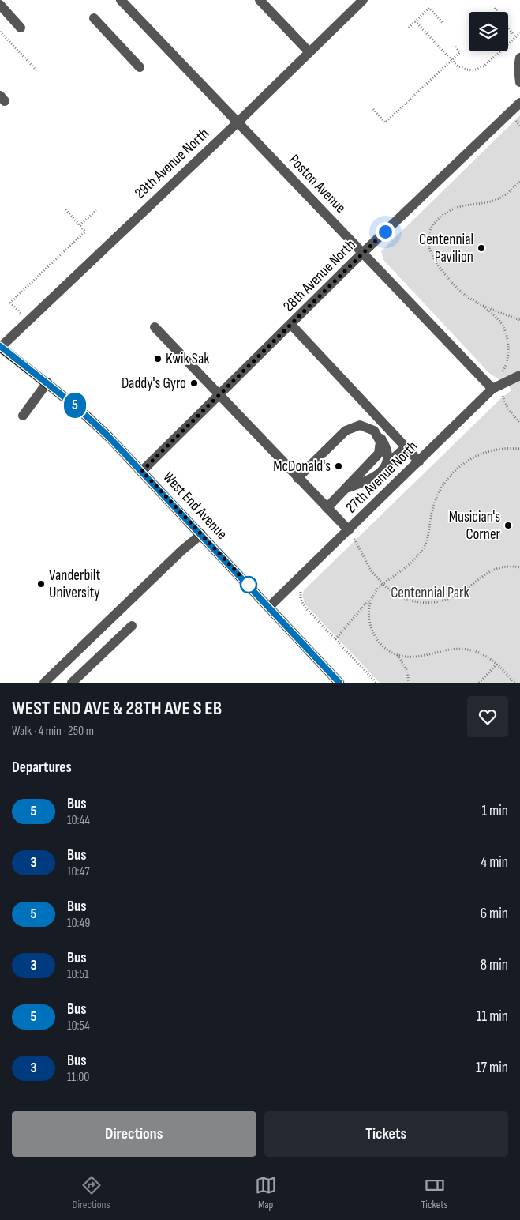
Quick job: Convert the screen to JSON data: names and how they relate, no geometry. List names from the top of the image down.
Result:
{
  "streets": {
    "main road": ["West End Avenue"],
    "street": [
      "29th Avenue North",
      "Poston Avenue",
      "28th Avenue North",
      "27th Avenue North"
    ]
  },
  "crossings": [
    ["29th Avenue North", "Poston Avenue"],
    ["29th Avenue North", "West End Avenue"],
    ["Poston Avenue", "28th Avenue North"],
    ["Poston Avenue", "27th Avenue North"],
    ["28th Avenue North", "West End Avenue"],
    ["27th Avenue North", "West End Avenue"]
  ],
  "parks": ["Centennial Park"],
  "places": [
    "Centennial Pavilion",
    "Kwik Sak",
    "Daddy's Gyro",
    "McDonald's",
    "Musician's Corner",
    "Vanderbilt University"
  ],
  "lines": ["bus line 5"],
  "page": {
    "on_map": "5",
    "heading": [
      ["WEST END AVE & 28TH AVE S EB", "Walk · 4 min · 250 m"],
      "Departures"
    ],
    "list": [
      {
        "mark": "5",
        "name": "Bus",
        "note": "10:44",
        "value": "1 min"
      },
      {
        "mark": "3",
        "name": "Bus",
        "note": "10:47",
        "value": "4 min"
      },
      {
        "mark": "5",
        "name": "Bus",
        "note": "10:49",
        "value": "6 min"
      },
      {
        "mark": "3",
        "name": "Bus",
        "note": "10:51",
        "value": "8 min"
      },
      {
        "mark": "5",
        "name": "Bus",
        "note": "10:54",
        "value": "11 min"
      },
      {
        "mark": "3",
        "name": "Bus",
        "note": "11:00",
        "value": "17 min"
      }
    ],
    "buttons": ["Directions", "Tickets"],
    "tabs": ["Directions", "Map", "Tickets"]
  }
}
